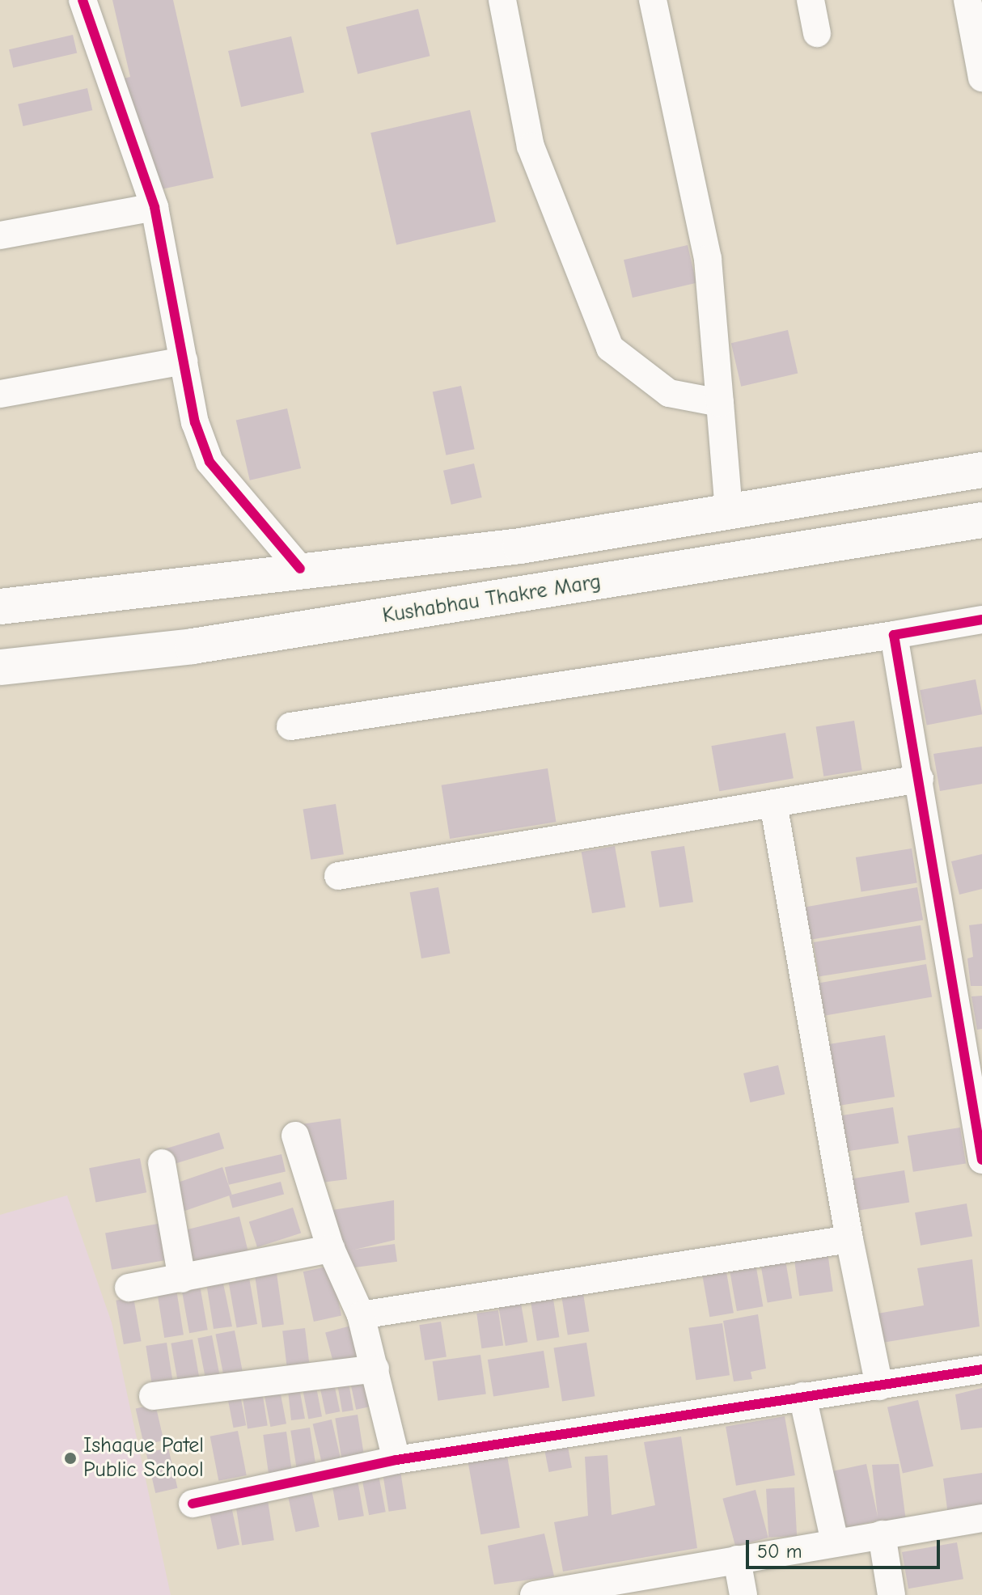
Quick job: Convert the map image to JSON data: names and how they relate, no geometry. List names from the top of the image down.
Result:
{
  "streets": {
    "main road": ["Kushabhau Thakre Marg"]
  },
  "places": ["Ishaque Patel Public School"],
  "scale_bar": "50 m"
}
